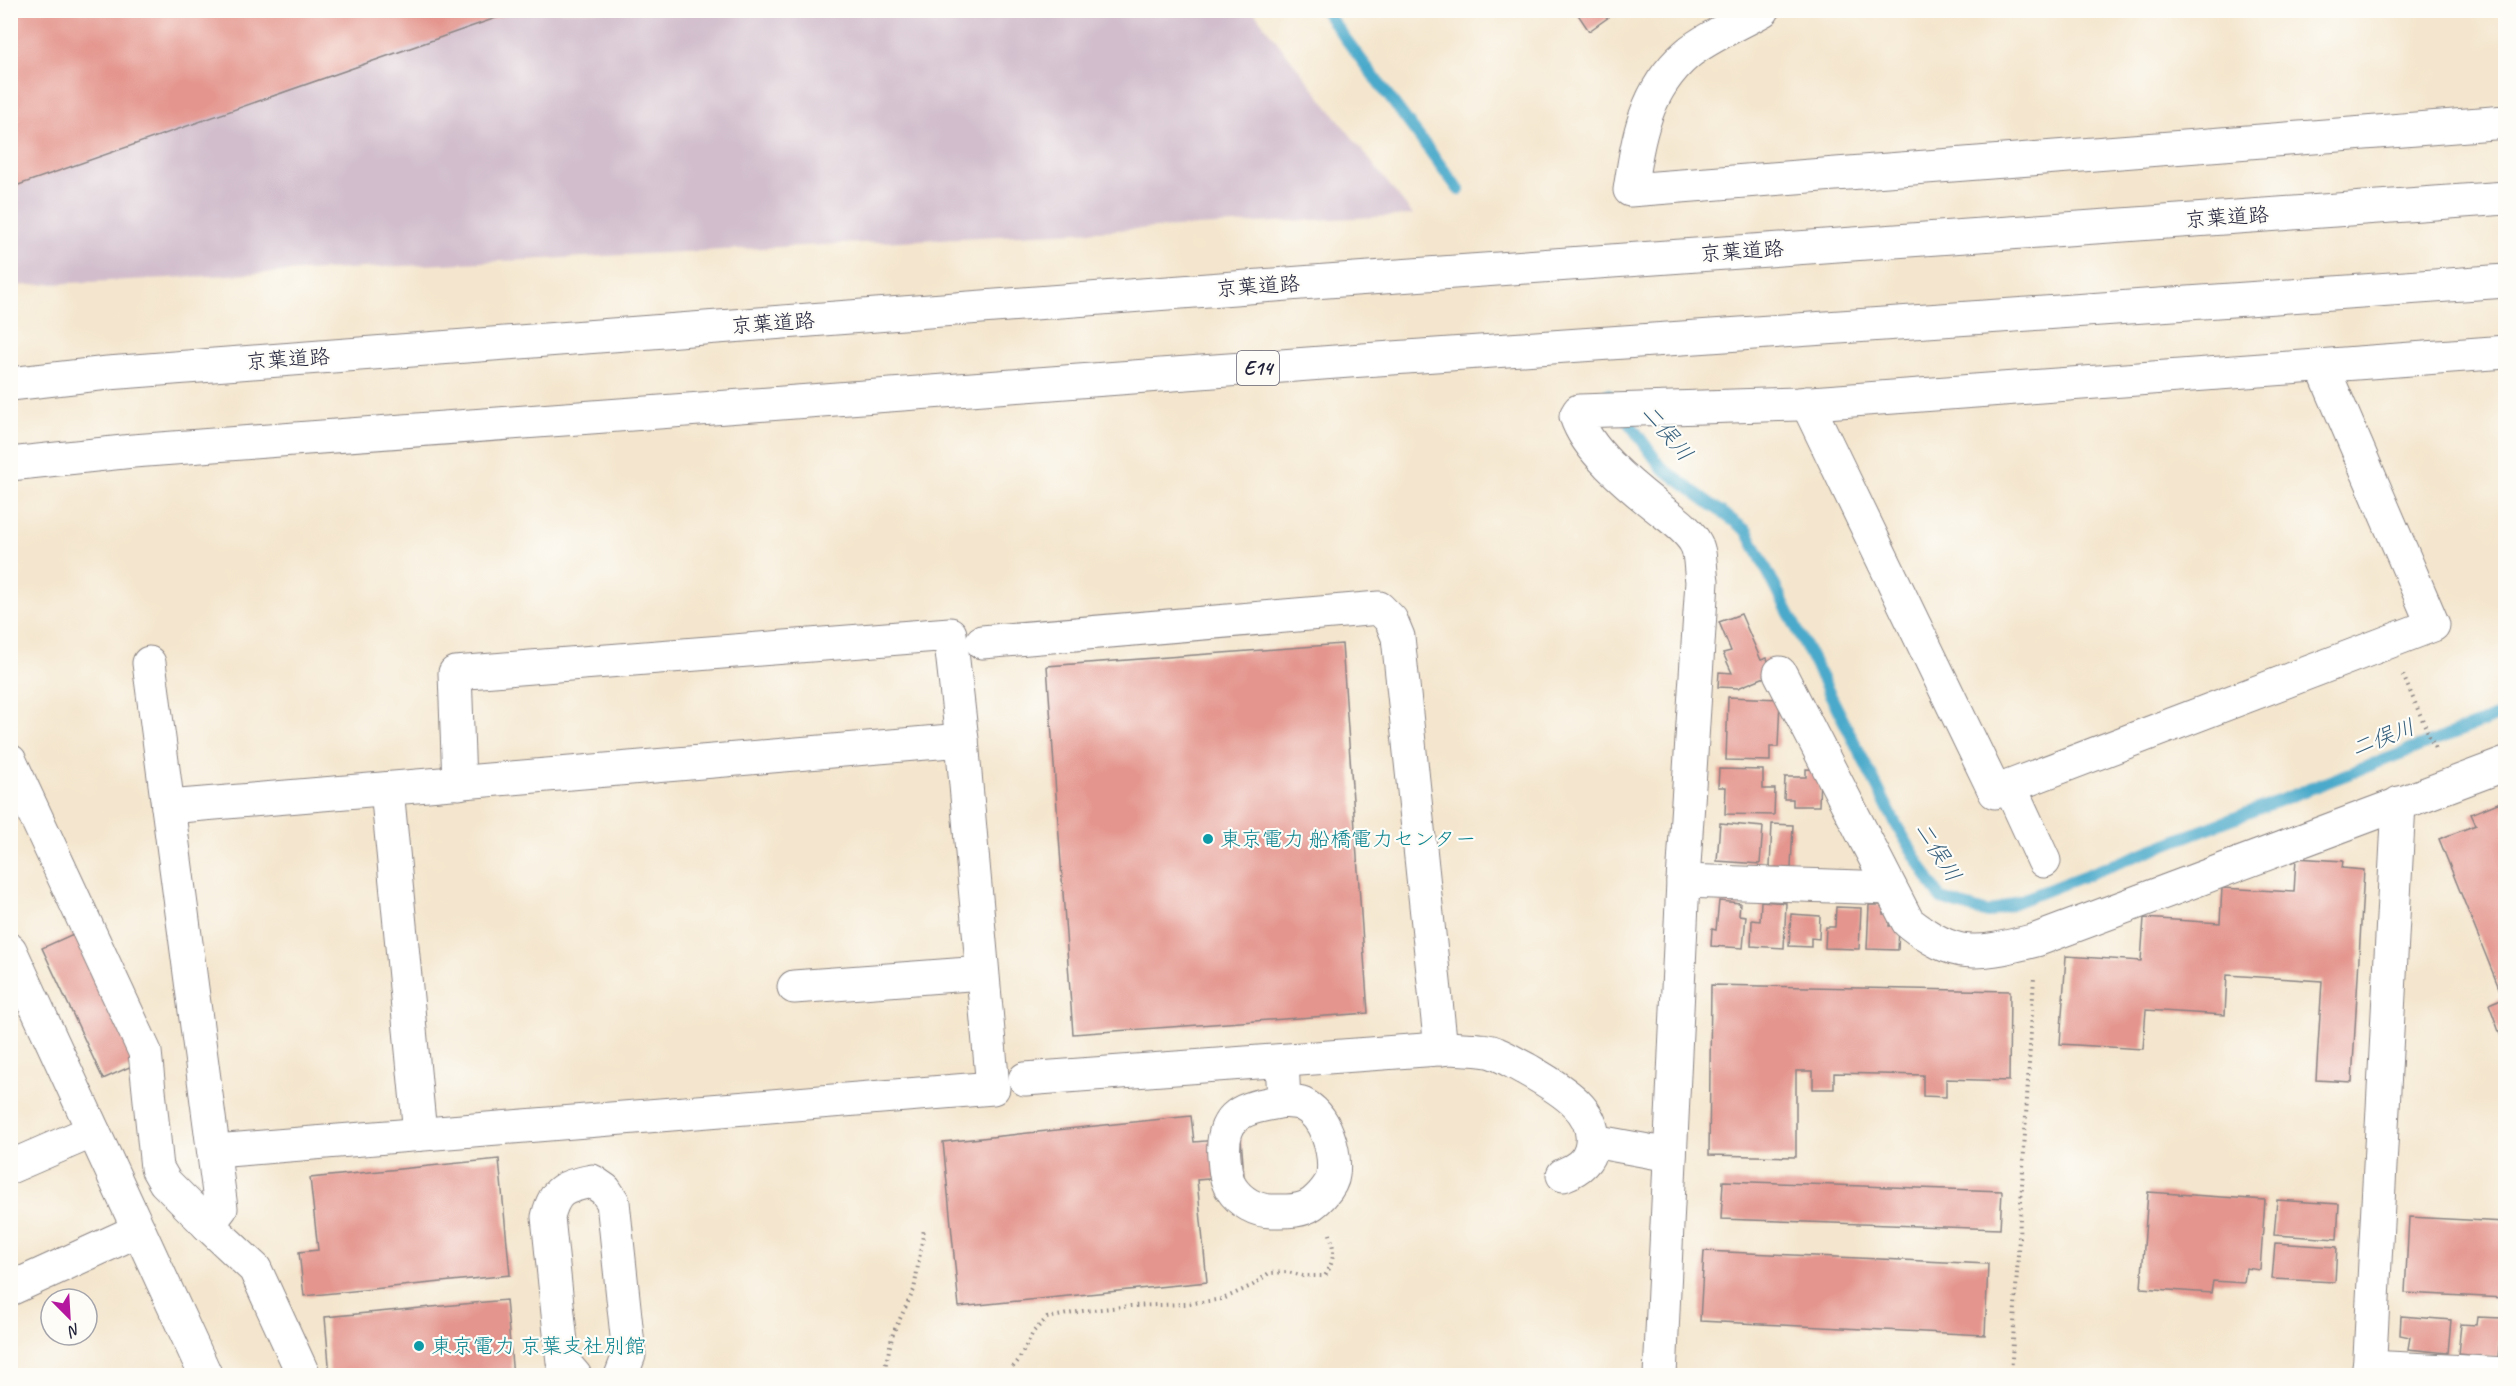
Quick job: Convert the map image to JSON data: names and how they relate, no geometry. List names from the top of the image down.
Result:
{
  "streets": {
    "main road": ["京葉道路", "E14"]
  },
  "water": ["二俣川"],
  "places": ["東京電力 船橋電力センター", "東京電力 京葉支社別館"],
  "north": "bottom right"
}
